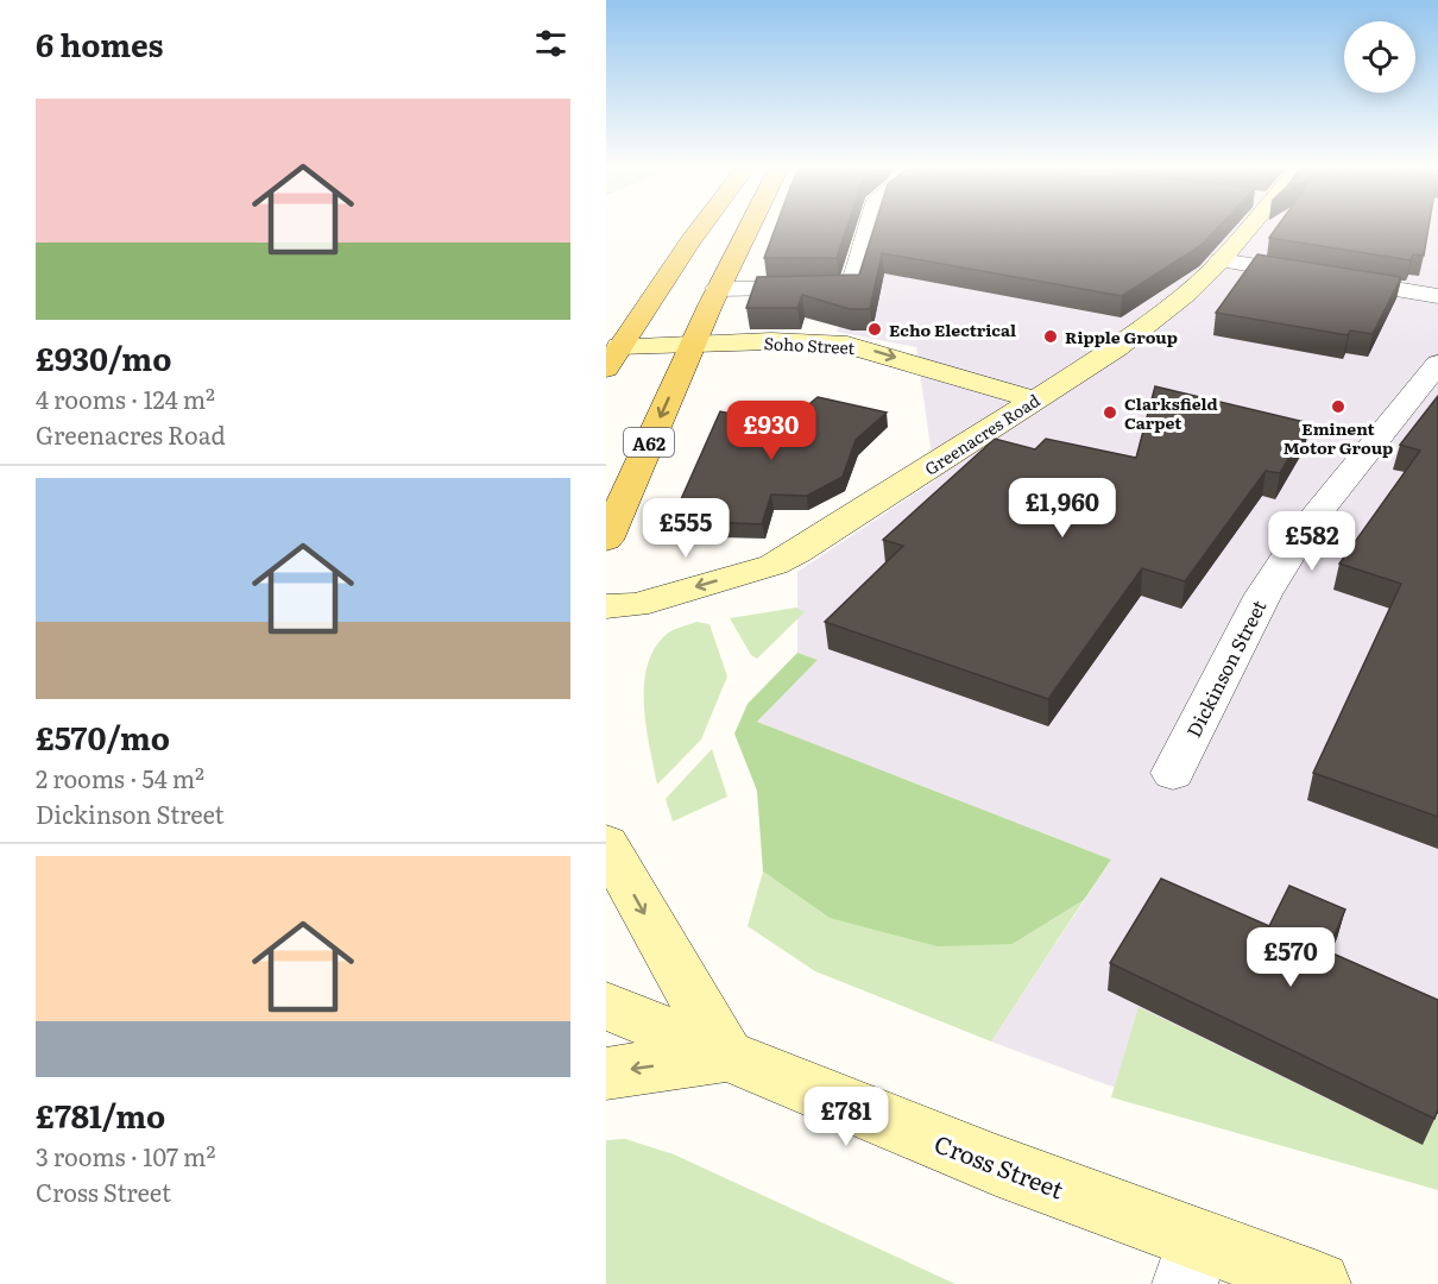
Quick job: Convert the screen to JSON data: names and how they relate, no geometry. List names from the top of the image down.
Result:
{
  "streets": {
    "main road": ["A62"],
    "street": [
      "Soho Street",
      "Greenacres Road",
      "Dickinson Street",
      "Cross Street"
    ]
  },
  "crossings": [
    ["Soho Street", "Greenacres Road"],
    ["Soho Street", "A62"]
  ],
  "one_way": ["Soho Street", "Greenacres Road"],
  "places": [
    "Echo Electrical",
    "Ripple Group",
    "Eminent Motor Group",
    "Clarksfield Carpet"
  ],
  "page": {
    "heading": "6 homes",
    "list": [
      {
        "name": "£930/mo",
        "note": "4 rooms · 124 m² · Greenacres Road"
      },
      {
        "name": "£570/mo",
        "note": "2 rooms · 54 m² · Dickinson Street"
      },
      {
        "name": "£781/mo",
        "note": "3 rooms · 107 m² · Cross Street"
      }
    ],
    "price": [
      "£930",
      "£1,960",
      "£555",
      "£582",
      "£570",
      "£781"
    ]
  }
}
